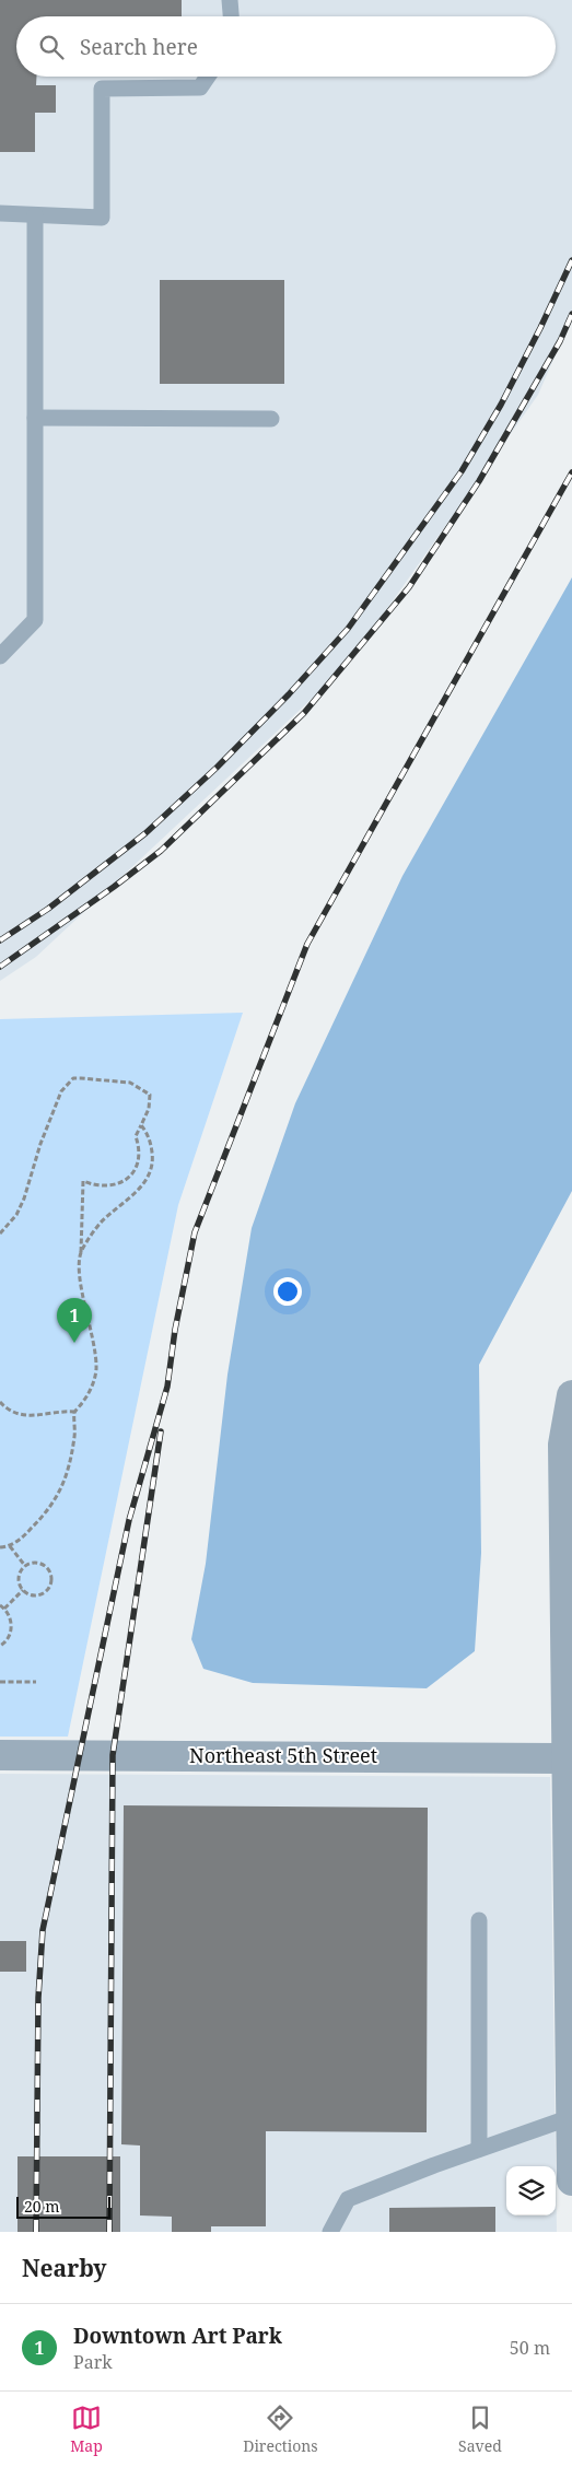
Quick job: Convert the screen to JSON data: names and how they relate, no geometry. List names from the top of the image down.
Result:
{
  "streets": {
    "street": ["Northeast 5th Street"]
  },
  "scale_bar": "20 m",
  "page": {
    "search": "Search here",
    "pins": "1",
    "scale": "20 m",
    "heading": "Nearby",
    "list": [
      {
        "mark": "1",
        "name": "Downtown Art Park",
        "note": "Park",
        "value": "50 m"
      }
    ],
    "nav": ["Map", "Directions", "Saved"]
  }
}
